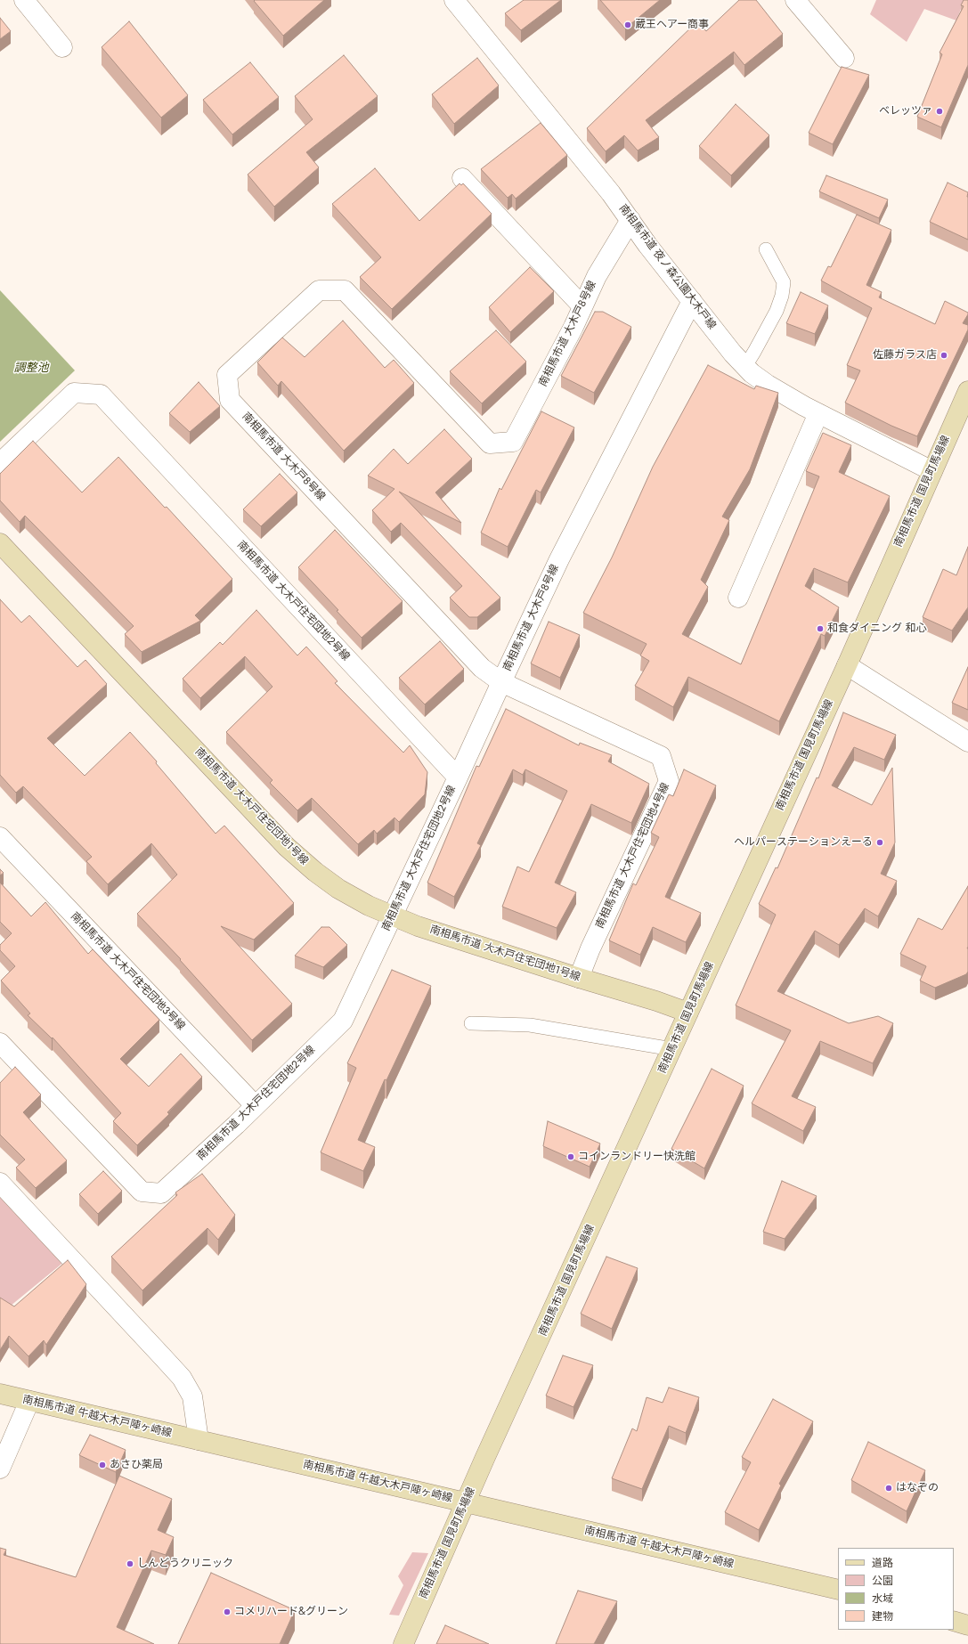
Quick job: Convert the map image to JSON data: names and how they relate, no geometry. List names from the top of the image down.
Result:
{
  "streets": {
    "street": [
      "南相馬市道 夜ノ森公園大木戸線",
      "南相馬市道 大木戸8号線",
      "南相馬市道 国見町馬場線",
      "南相馬市道 大木戸住宅団地2号線",
      "南相馬市道 大木戸住宅団地1号線",
      "南相馬市道 大木戸住宅団地4号線",
      "南相馬市道 大木戸住宅団地3号線",
      "南相馬市道 牛越大木戸陣ヶ崎線"
    ]
  },
  "crossings": [
    ["南相馬市道 夜ノ森公園大木戸線", "南相馬市道 大木戸8号線"],
    ["南相馬市道 夜ノ森公園大木戸線", "南相馬市道 国見町馬場線"],
    ["南相馬市道 大木戸8号線", "南相馬市道 大木戸住宅団地4号線"],
    ["南相馬市道 国見町馬場線", "南相馬市道 大木戸住宅団地1号線"],
    ["南相馬市道 国見町馬場線", "南相馬市道 牛越大木戸陣ヶ崎線"],
    ["南相馬市道 大木戸住宅団地2号線", "南相馬市道 大木戸住宅団地1号線"],
    ["南相馬市道 大木戸住宅団地2号線", "南相馬市道 大木戸住宅団地3号線"],
    ["南相馬市道 大木戸住宅団地1号線", "南相馬市道 大木戸住宅団地4号線"]
  ],
  "water": ["調整池"],
  "places": [
    "蔵王ヘアー商事",
    "ベレッツァ",
    "佐藤ガラス店",
    "和食ダイニング 和心",
    "ヘルパーステーションえーる",
    "コインランドリー快洗館",
    "あさひ薬局",
    "はなぞの",
    "しんどうクリニック",
    "コメリハード&グリーン"
  ],
  "legend": [
    "道路",
    "公園",
    "水域",
    "建物"
  ]
}
